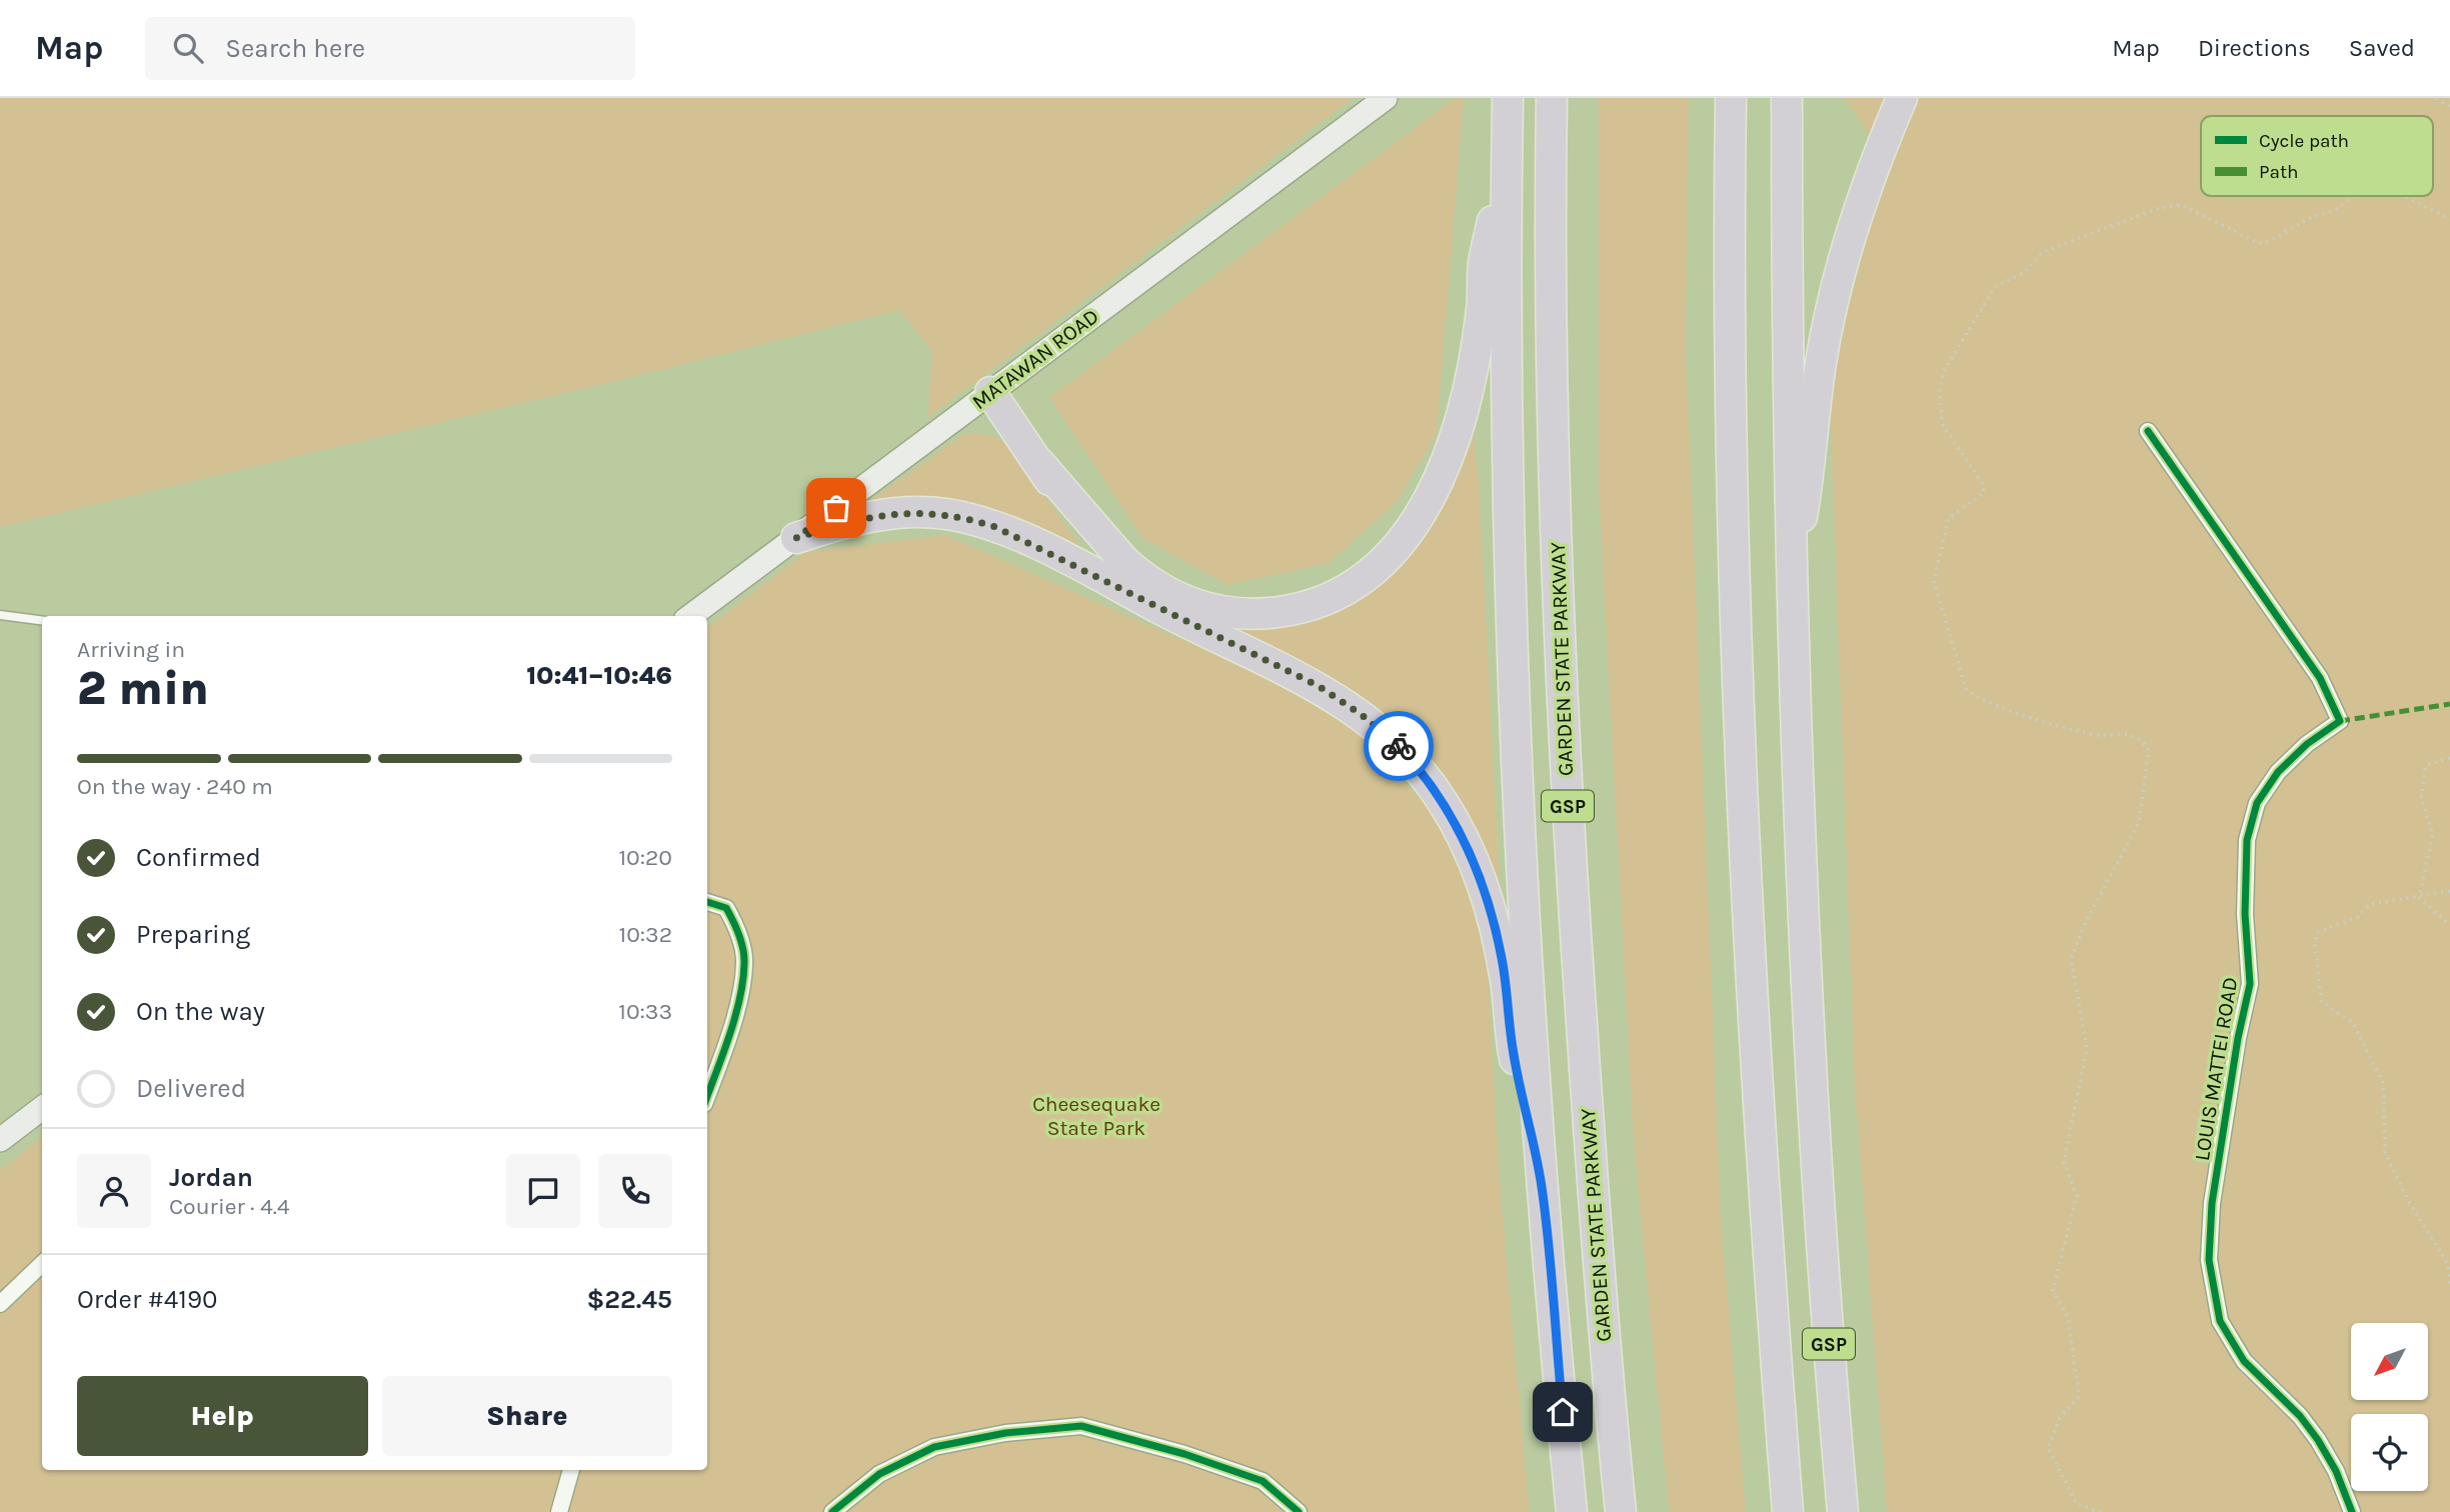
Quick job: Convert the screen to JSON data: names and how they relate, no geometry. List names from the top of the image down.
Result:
{
  "streets": {
    "highway": ["GARDEN STATE PARKWAY", "GSP"],
    "main road": ["MATAWAN ROAD"],
    "street": ["LOUIS MATTEI ROAD"]
  },
  "parks": ["Cheesequake State Park"],
  "legend": ["Cycle path", "Path"],
  "north": "bottom left",
  "page": {
    "header": "Map",
    "search": "Search here",
    "nav": ["Map", "Directions", "Saved"],
    "heading": ["2 min", "Arriving in", "10:41–10:46"],
    "panel": [
      "Jordan",
      "Courier · 4.4",
      "Order #4190",
      "$22.45"
    ],
    "bar": "On the way · 240 m",
    "list": [
      ["Confirmed", "10:20"],
      ["Preparing", "10:32"],
      ["On the way", "10:33"],
      "Delivered"
    ],
    "buttons": ["Help", "Share"]
  }
}
